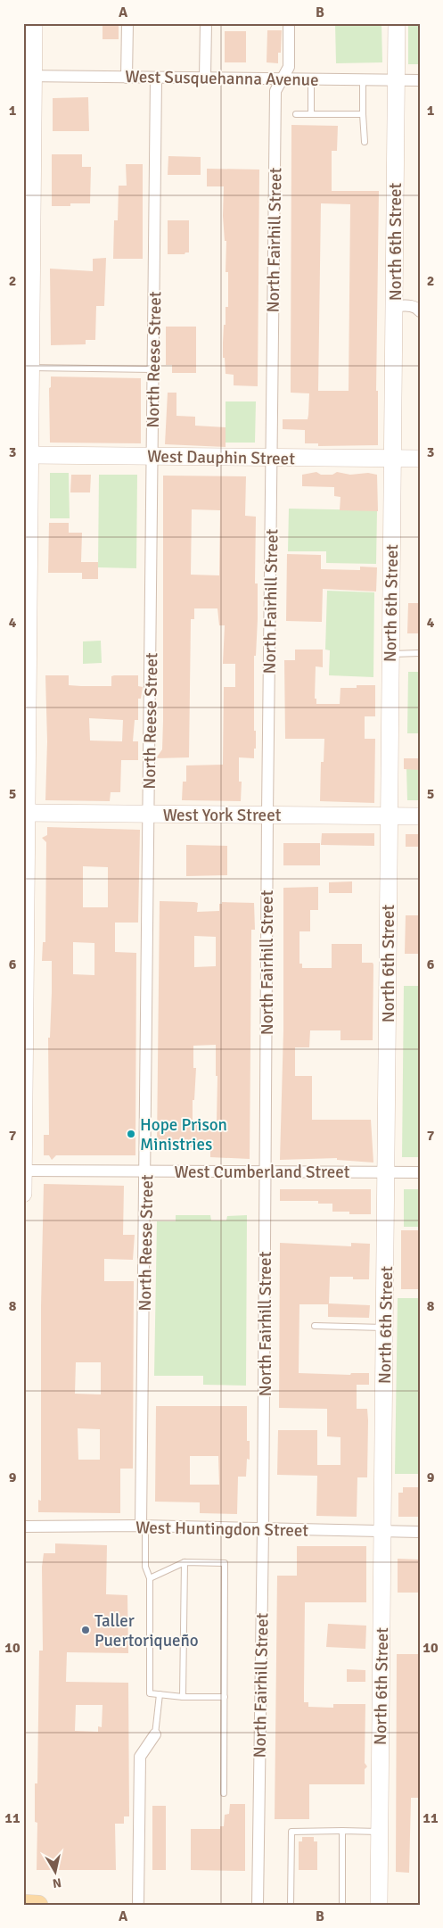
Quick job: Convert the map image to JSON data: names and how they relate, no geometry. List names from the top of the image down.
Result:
{
  "streets": {
    "main road": ["North 6th Street", "West Dauphin Street", "West York Street"],
    "street": [
      "West Susquehanna Avenue",
      "North Fairhill Street",
      "North Reese Street",
      "West Cumberland Street",
      "West Huntingdon Street"
    ]
  },
  "crossings": [
    ["West Susquehanna Avenue", "North Fairhill Street"],
    ["West Susquehanna Avenue", "North 6th Street"],
    ["West Susquehanna Avenue", "North Reese Street"],
    ["North Fairhill Street", "West Dauphin Street"],
    ["North Fairhill Street", "West York Street"],
    ["North Fairhill Street", "West Cumberland Street"],
    ["North Fairhill Street", "West Huntingdon Street"],
    ["North 6th Street", "West Dauphin Street"],
    ["North 6th Street", "West York Street"],
    ["North 6th Street", "West Cumberland Street"],
    ["North 6th Street", "West Huntingdon Street"],
    ["North Reese Street", "West Dauphin Street"],
    ["North Reese Street", "West York Street"],
    ["North Reese Street", "West Cumberland Street"],
    ["North Reese Street", "West Huntingdon Street"]
  ],
  "places": ["Hope Prison Ministries", "Taller Puertoriqueño"],
  "north": "bottom",
  "grid": {
    "columns": ["A", "B"],
    "rows": [
      "1",
      "2",
      "3",
      "4",
      "5",
      "6",
      "7",
      "8",
      "9",
      "10",
      "11"
    ]
  }
}
